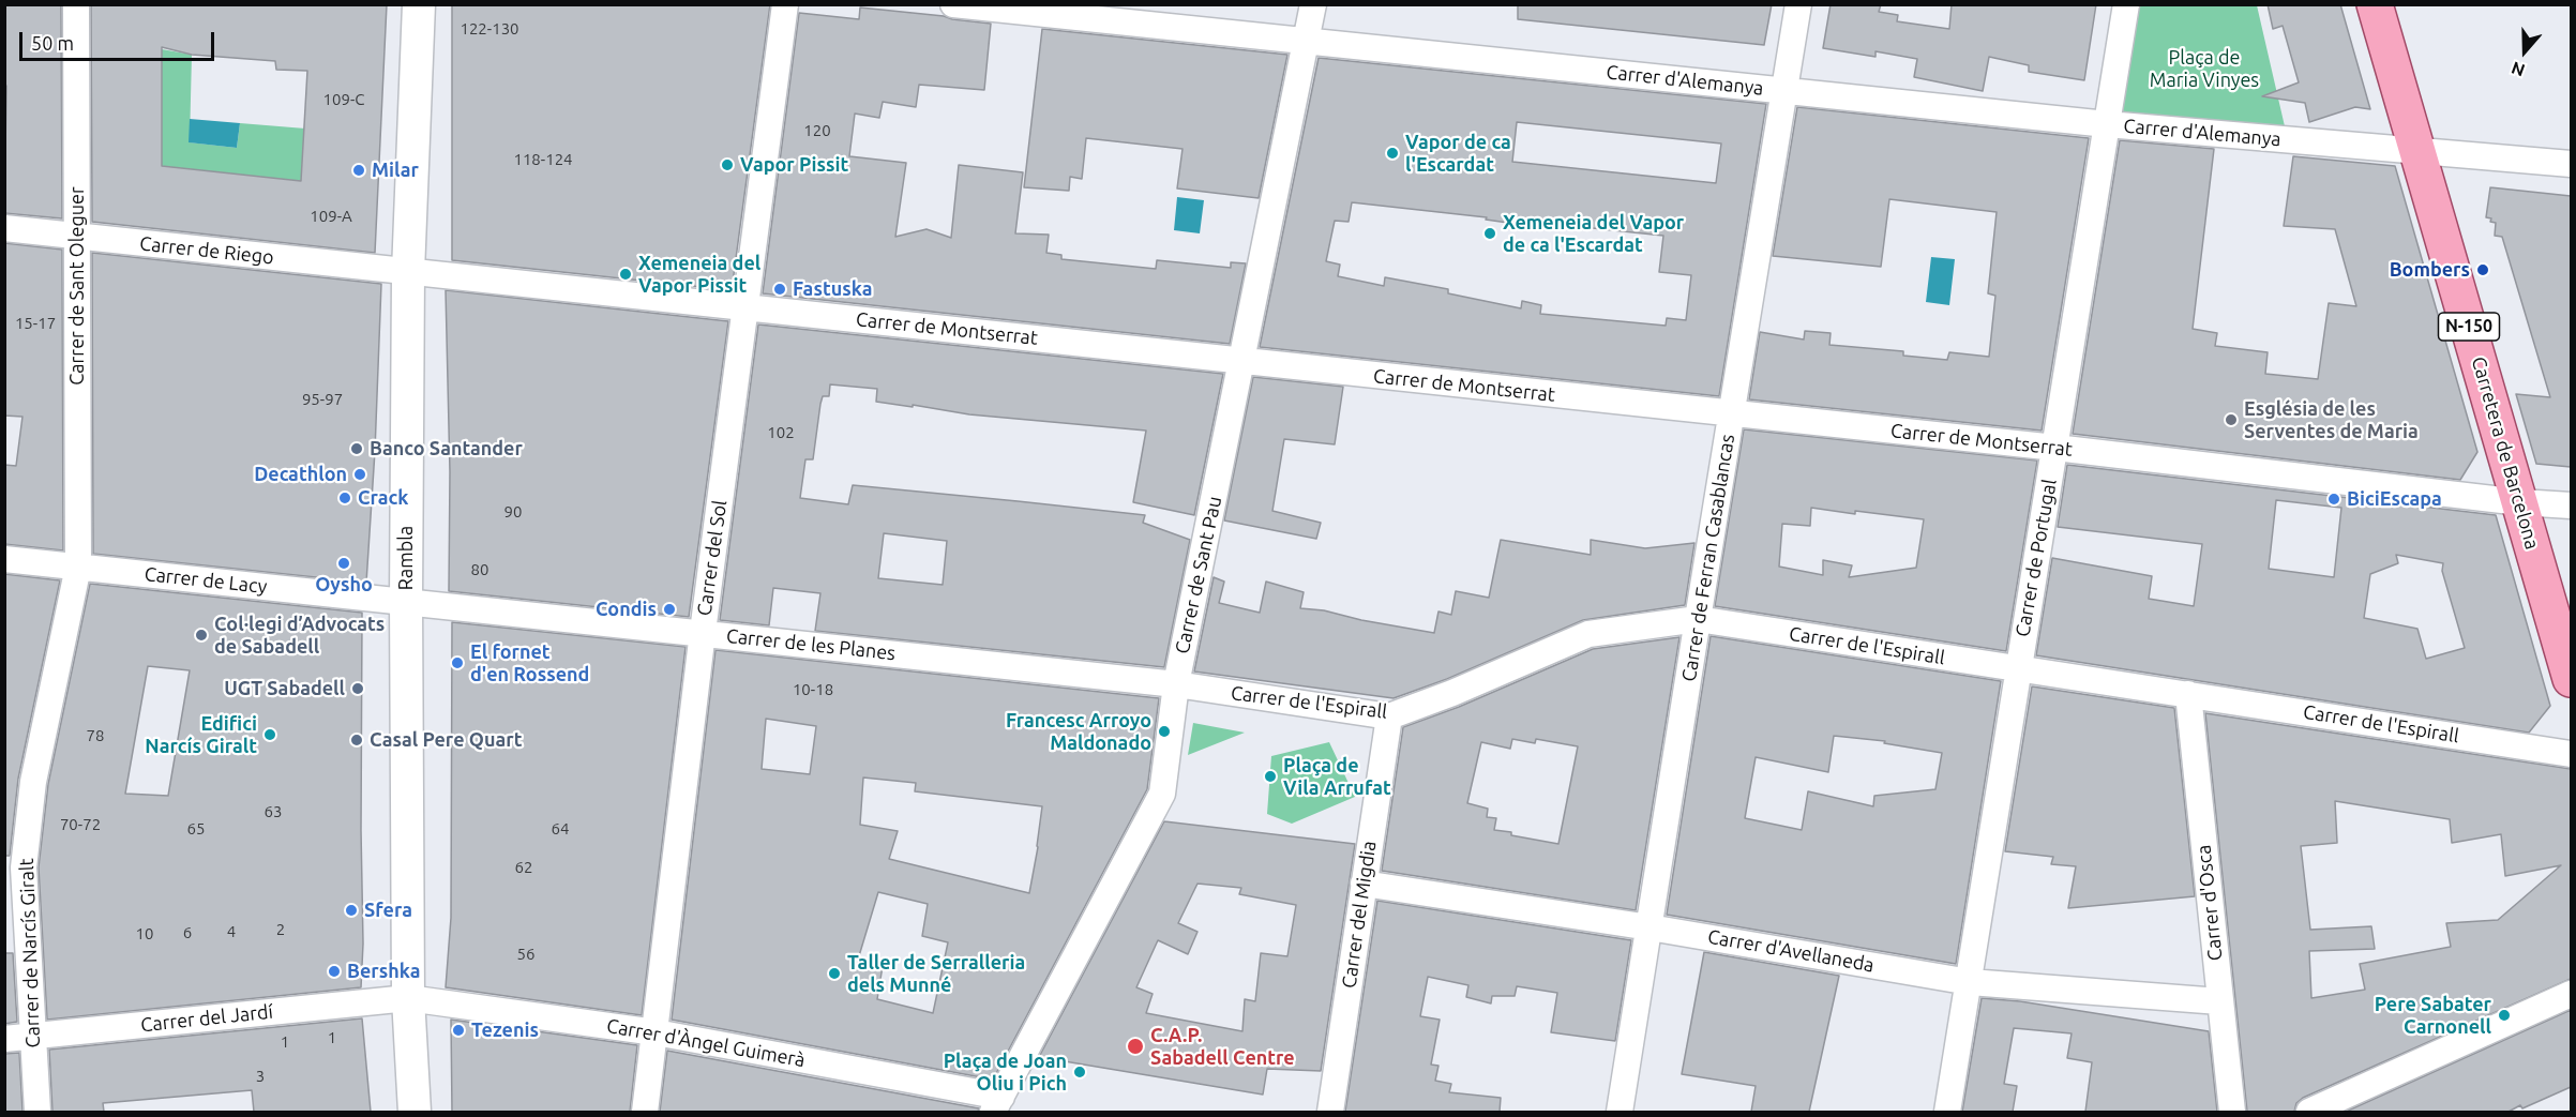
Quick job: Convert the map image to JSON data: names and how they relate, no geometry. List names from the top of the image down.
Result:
{
  "streets": {
    "main road": ["N-150", "Carretera de Barcelona"],
    "street": [
      "Carrer d'Alemanya",
      "Carrer de Riego",
      "Carrer de Sant Oleguer",
      "Carrer de Montserrat",
      "Rambla",
      "Carrer del Sol",
      "Carrer de Ferran Casablancas",
      "Carrer de Portugal",
      "Carrer de Sant Pau",
      "Carrer de Lacy",
      "Carrer de les Planes",
      "Carrer de l'Espirall",
      "Carrer d'Osca",
      "Carrer del Migdia",
      "Carrer d'Avellaneda",
      "Carrer de Narcís Giralt",
      "Carrer del Jardí",
      "Carrer d'Àngel Guimerà"
    ]
  },
  "crossings": [
    ["Carrer d'Alemanya", "Carretera de Barcelona"],
    ["Carrer d'Alemanya", "Carrer de Ferran Casablancas"],
    ["Carrer d'Alemanya", "Carrer de Portugal"],
    ["Carrer d'Alemanya", "Carrer de Sant Pau"],
    ["Carrer de Riego", "Carrer de Sant Oleguer"],
    ["Carrer de Riego", "Carrer de Montserrat"],
    ["Carrer de Riego", "Rambla"],
    ["Carrer de Sant Oleguer", "Carrer de Lacy"],
    ["Carrer de Sant Oleguer", "Carrer de Narcís Giralt"],
    ["Carrer de Montserrat", "Carretera de Barcelona"],
    ["Carrer de Montserrat", "Rambla"],
    ["Carrer de Montserrat", "Carrer del Sol"],
    ["Carrer de Montserrat", "Carrer de Ferran Casablancas"],
    ["Carrer de Montserrat", "Carrer de Portugal"],
    ["Carrer de Montserrat", "Carrer de Sant Pau"],
    ["Rambla", "Carrer de Lacy"],
    ["Rambla", "Carrer de les Planes"],
    ["Rambla", "Carrer del Jardí"],
    ["Rambla", "Carrer d'Àngel Guimerà"],
    ["Carrer del Sol", "Carrer de les Planes"],
    ["Carrer del Sol", "Carrer d'Àngel Guimerà"],
    ["Carrer de Ferran Casablancas", "Carrer de l'Espirall"],
    ["Carrer de Ferran Casablancas", "Carrer d'Avellaneda"],
    ["Carrer de Portugal", "Carrer de l'Espirall"],
    ["Carrer de Portugal", "Carrer d'Avellaneda"],
    ["Carrer de Sant Pau", "Carrer de les Planes"],
    ["Carrer de Sant Pau", "Carrer de l'Espirall"],
    ["Carrer de Sant Pau", "Carrer d'Àngel Guimerà"],
    ["Carrer de Lacy", "Carrer de les Planes"],
    ["Carrer de Lacy", "Carrer de Narcís Giralt"],
    ["Carrer de les Planes", "Carrer de l'Espirall"],
    ["Carrer de l'Espirall", "Carrer d'Osca"],
    ["Carrer de l'Espirall", "Carrer del Migdia"],
    ["Carrer d'Osca", "Carrer d'Avellaneda"],
    ["Carrer del Migdia", "Carrer d'Avellaneda"],
    ["Carrer de Narcís Giralt", "Carrer del Jardí"],
    ["Carrer del Jardí", "Carrer d'Àngel Guimerà"]
  ],
  "parks": ["Plaça de Maria Vinyes"],
  "places": [
    "Vapor de ca l'Escardat",
    "Vapor Pissit",
    "Milar",
    "Xemeneia del Vapor de ca l'Escardat",
    "Bombers",
    "Xemeneia del Vapor Pissit",
    "Fastuska",
    "Església de les Serventes de Maria",
    "Banco Santander",
    "Decathlon",
    "Crack",
    "BiciEscapa",
    "Oysho",
    "Condis",
    "Col·legi d’Advocats de Sabadell",
    "El fornet d'en Rossend",
    "UGT Sabadell",
    "Francesc Arroyo Maldonado",
    "Edifici Narcís Giralt",
    "Casal Pere Quart",
    "Plaça de Vila Arrufat",
    "Sfera",
    "Bershka",
    "Taller de Serralleria dels Munné",
    "Pere Sabater Carnonell",
    "Tezenis",
    "C.A.P. Sabadell Centre",
    "Plaça de Joan Oliu i Pich"
  ],
  "house_numbers": [
    "122-130",
    "109-C",
    "120",
    "118-124",
    "109-A",
    "15-17",
    "95-97",
    "102",
    "90",
    "80",
    "10-18",
    "78",
    "63",
    "70-72",
    "65",
    "64",
    "62",
    "2",
    "4",
    "6",
    "10",
    "56",
    "1",
    "1",
    "3"
  ],
  "scale_bar": "50 m",
  "north": "bottom"
}
